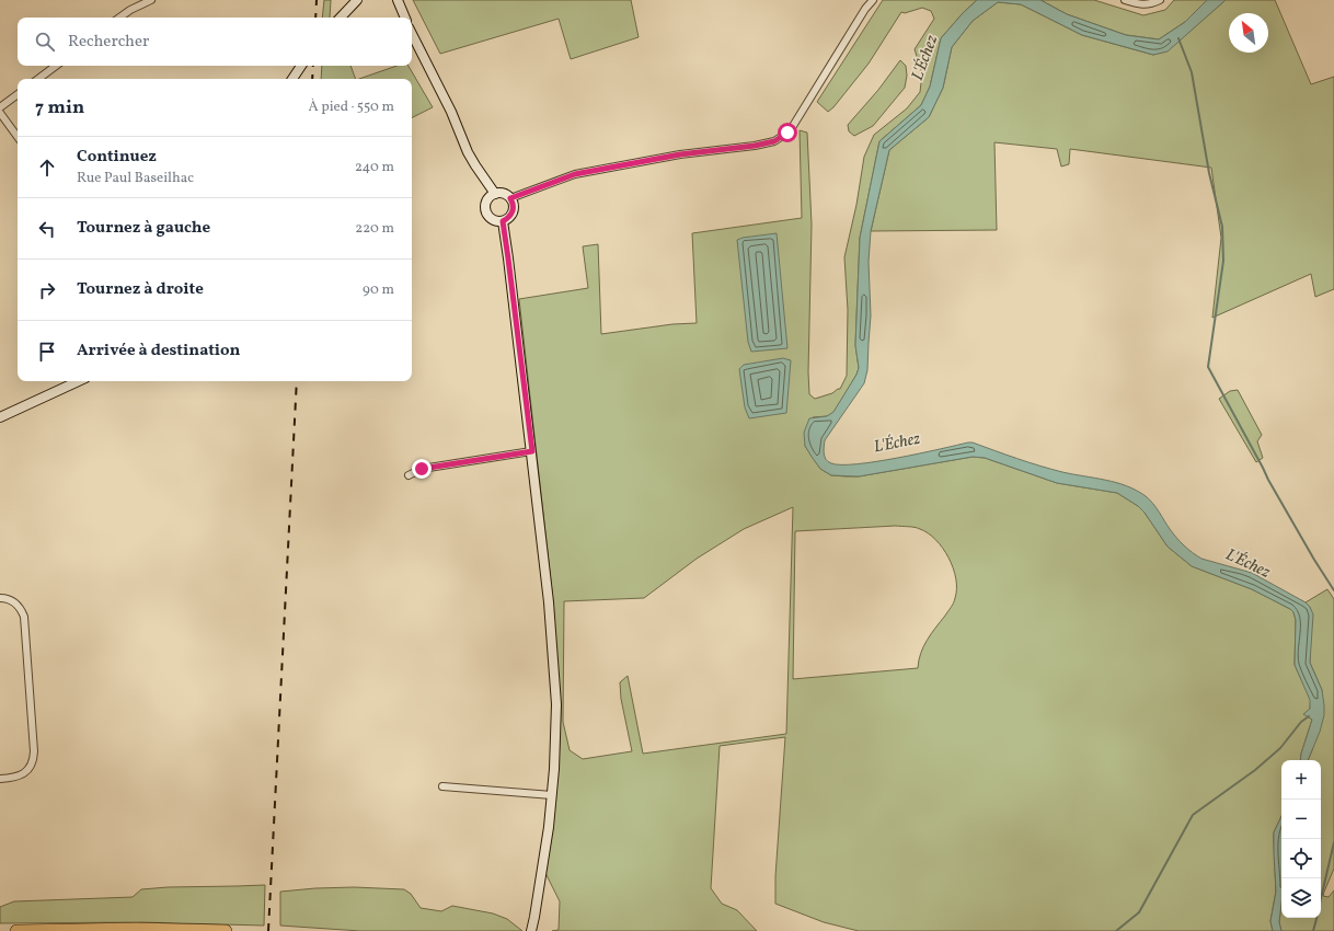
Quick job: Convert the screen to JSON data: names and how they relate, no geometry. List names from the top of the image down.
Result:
{
  "water": ["L'Échez"],
  "north": "top left",
  "page": {
    "search": "Rechercher",
    "heading": ["7 min", "À pied · 550 m"],
    "list": [
      ["Continuez", "Rue Paul Baseilhac", "240 m"],
      ["Tournez à gauche", "220 m"],
      ["Tournez à droite", "90 m"],
      "Arrivée à destination"
    ],
    "map_buttons": ["+", "−"]
  }
}
